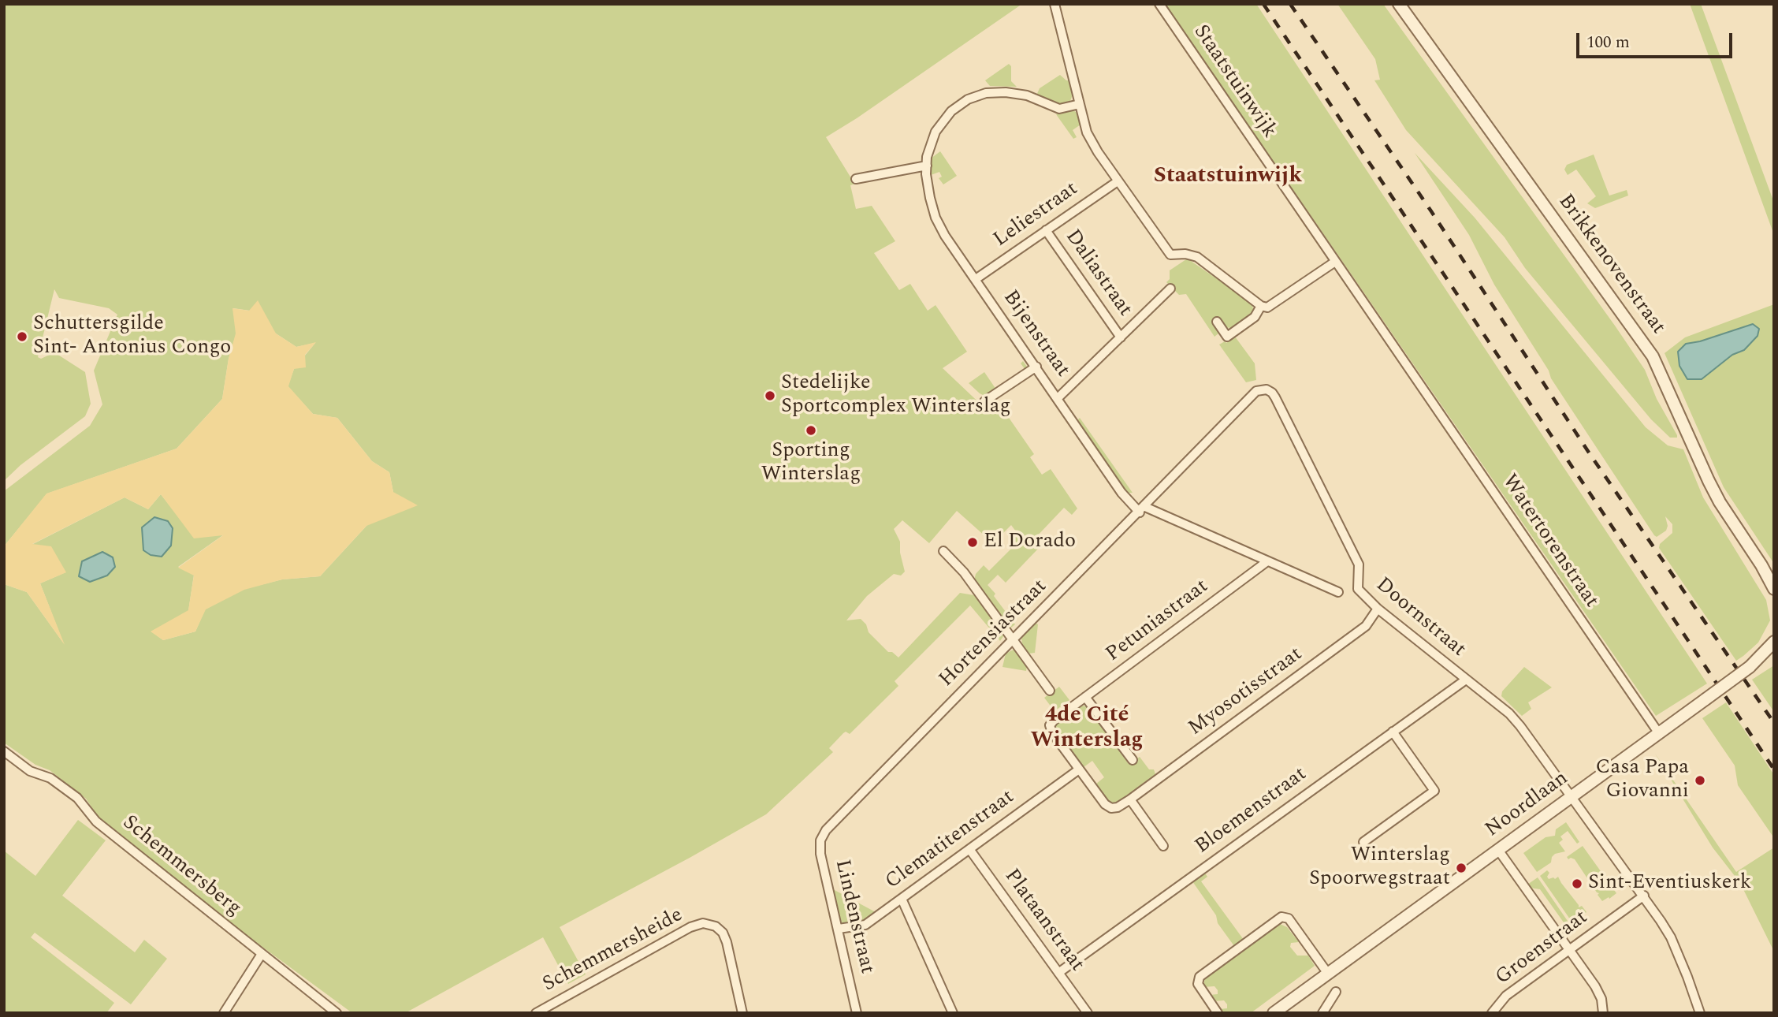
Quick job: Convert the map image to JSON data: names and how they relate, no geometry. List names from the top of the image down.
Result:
{
  "streets": {
    "street": [
      "Staatstuinwijk",
      "Leliestraat",
      "Brikkenovenstraat",
      "Daliastraat",
      "Bijenstraat",
      "Watertorenstraat",
      "Doornstraat",
      "Petuniastraat",
      "Hortensiastraat",
      "Myosotisstraat",
      "Noordlaan",
      "Bloemenstraat",
      "Clematitenstraat",
      "Schemmersberg",
      "Lindenstraat",
      "Plataanstraat",
      "Groenstraat",
      "Schemmersheide"
    ]
  },
  "crossings": [
    ["Staatstuinwijk", "Watertorenstraat"],
    ["Leliestraat", "Daliastraat"],
    ["Leliestraat", "Bijenstraat"],
    ["Bijenstraat", "Petuniastraat"],
    ["Bijenstraat", "Hortensiastraat"],
    ["Watertorenstraat", "Noordlaan"],
    ["Doornstraat", "Hortensiastraat"],
    ["Doornstraat", "Myosotisstraat"],
    ["Doornstraat", "Noordlaan"],
    ["Doornstraat", "Bloemenstraat"],
    ["Doornstraat", "Groenstraat"],
    ["Petuniastraat", "Clematitenstraat"],
    ["Hortensiastraat", "Lindenstraat"],
    ["Bloemenstraat", "Plataanstraat"],
    ["Clematitenstraat", "Lindenstraat"],
    ["Clematitenstraat", "Plataanstraat"]
  ],
  "districts": ["Staatstuinwijk", "4de Cité Winterslag"],
  "places": [
    "Schuttersgilde Sint- Antonius Congo",
    "Stedelijke Sportcomplex Winterslag",
    "Sporting Winterslag",
    "El Dorado",
    "Casa Papa Giovanni",
    "Winterslag Spoorwegstraat",
    "Sint-Eventiuskerk"
  ],
  "scale_bar": "100 m"
}
